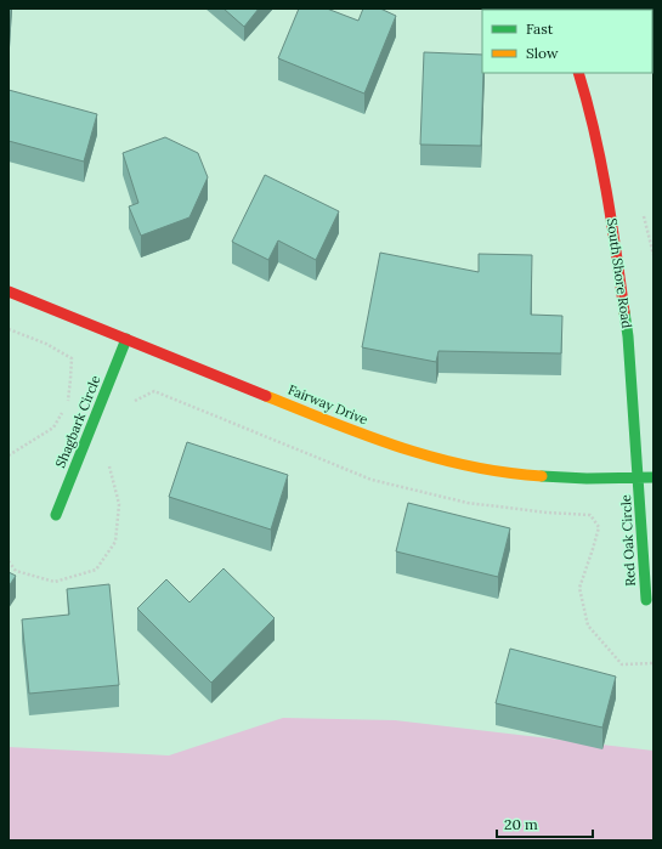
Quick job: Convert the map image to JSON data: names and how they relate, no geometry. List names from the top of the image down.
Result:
{
  "streets": {
    "street": [
      "South Shore Road",
      "Fairway Drive",
      "Shagbark Circle",
      "Red Oak Circle"
    ]
  },
  "crossings": [
    ["South Shore Road", "Fairway Drive"],
    ["South Shore Road", "Red Oak Circle"],
    ["Fairway Drive", "Shagbark Circle"],
    ["Fairway Drive", "Red Oak Circle"]
  ],
  "legend": ["Fast", "Slow"],
  "scale_bar": "20 m"
}
